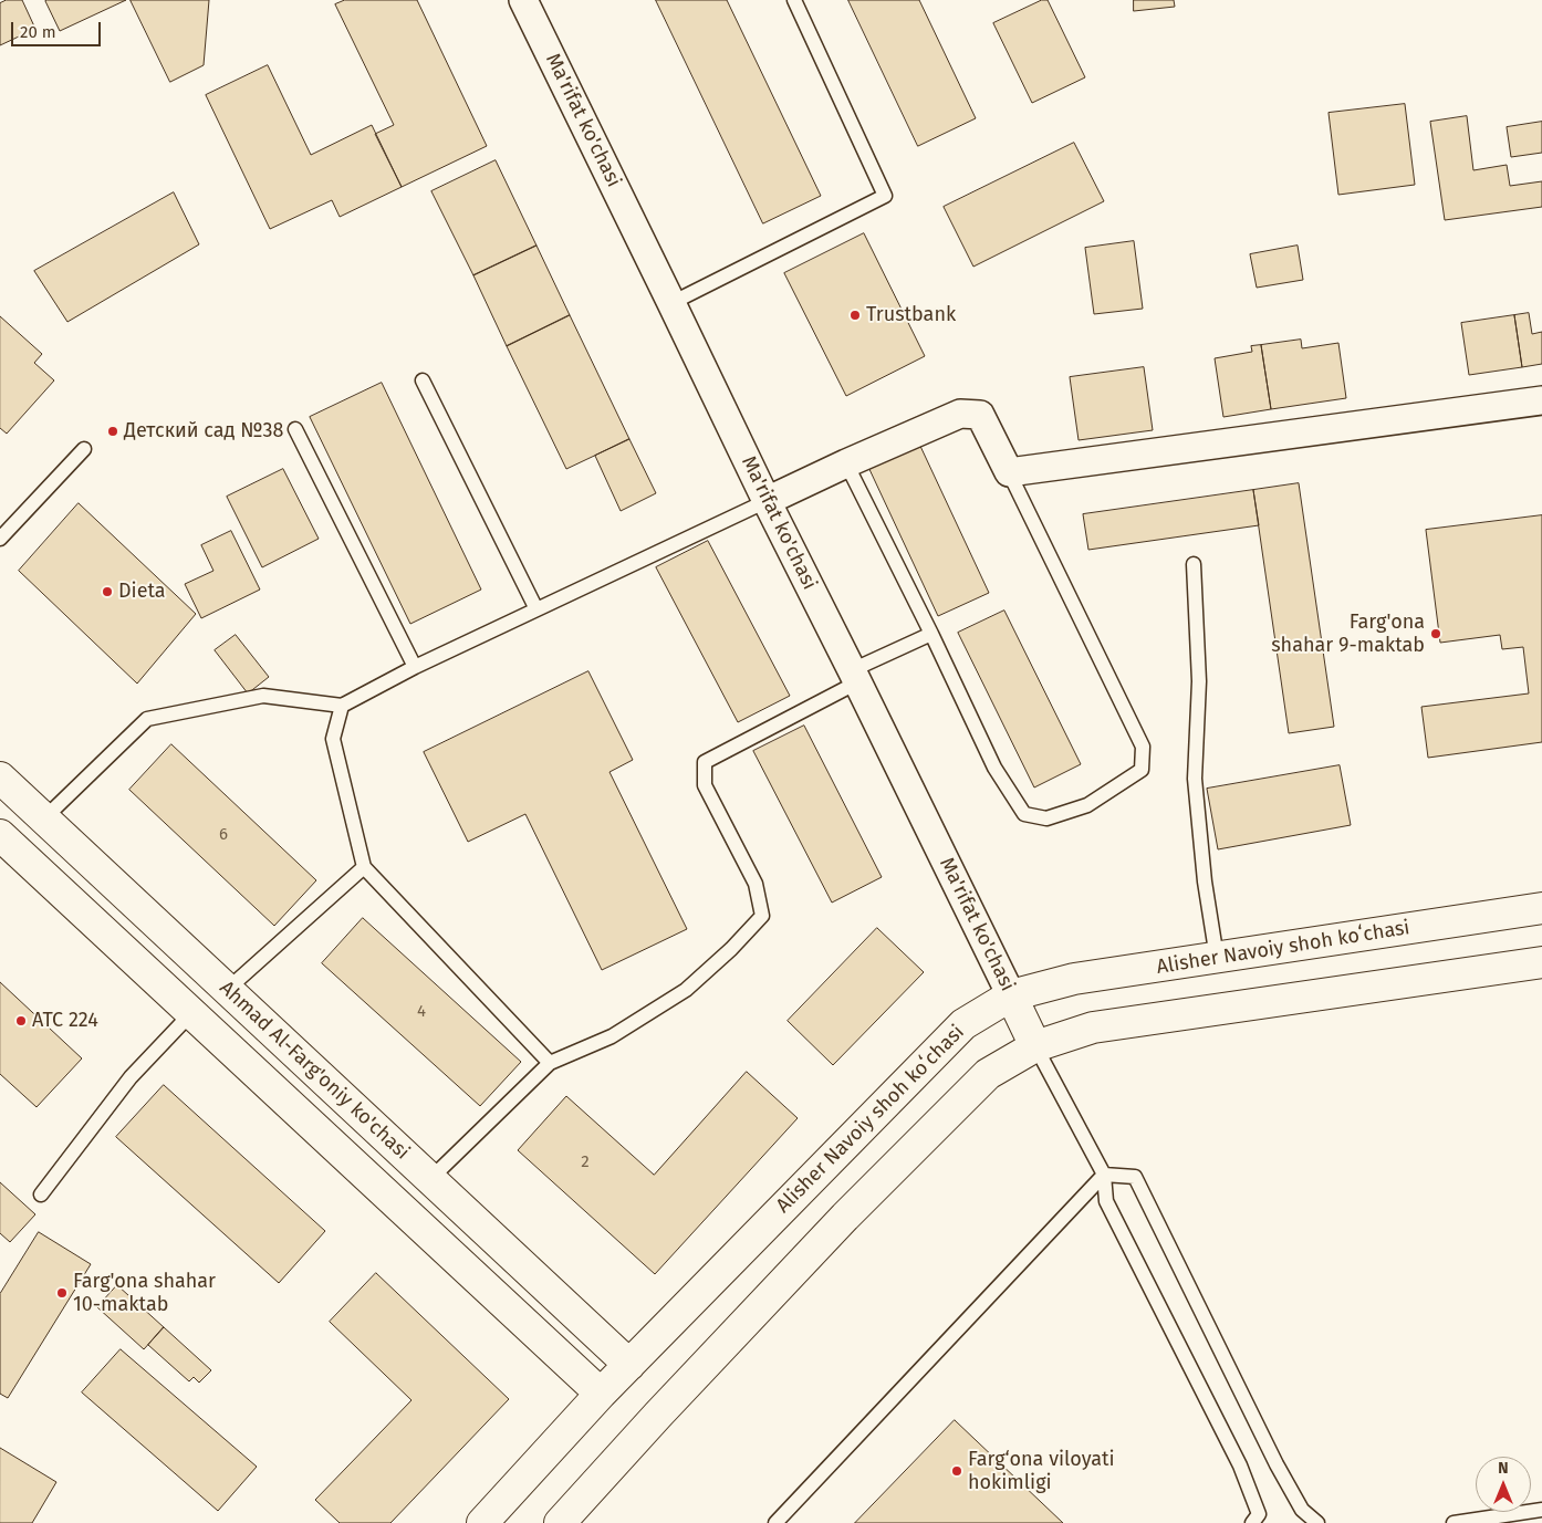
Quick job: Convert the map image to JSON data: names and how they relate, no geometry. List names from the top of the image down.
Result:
{
  "streets": {
    "main road": ["Ma'rifat ko'chasi", "Alisher Navoiy shoh koʻchasi", "Ahmad Al-Farg'oniy ko'chasi"]
  },
  "crossings": [
    ["Ma'rifat ko'chasi", "Alisher Navoiy shoh koʻchasi"],
    ["Alisher Navoiy shoh koʻchasi", "Ahmad Al-Farg'oniy ko'chasi"]
  ],
  "places": [
    "Trustbank",
    "Детский сад №38",
    "Dieta",
    "Farg'ona shahar 9-maktab",
    "АТС 224",
    "Farg'ona shahar 10-maktab",
    "Farg‘ona viloyati hokimligi"
  ],
  "house_numbers": ["6", "4", "2"],
  "scale_bar": "20 m",
  "north": "top"
}
